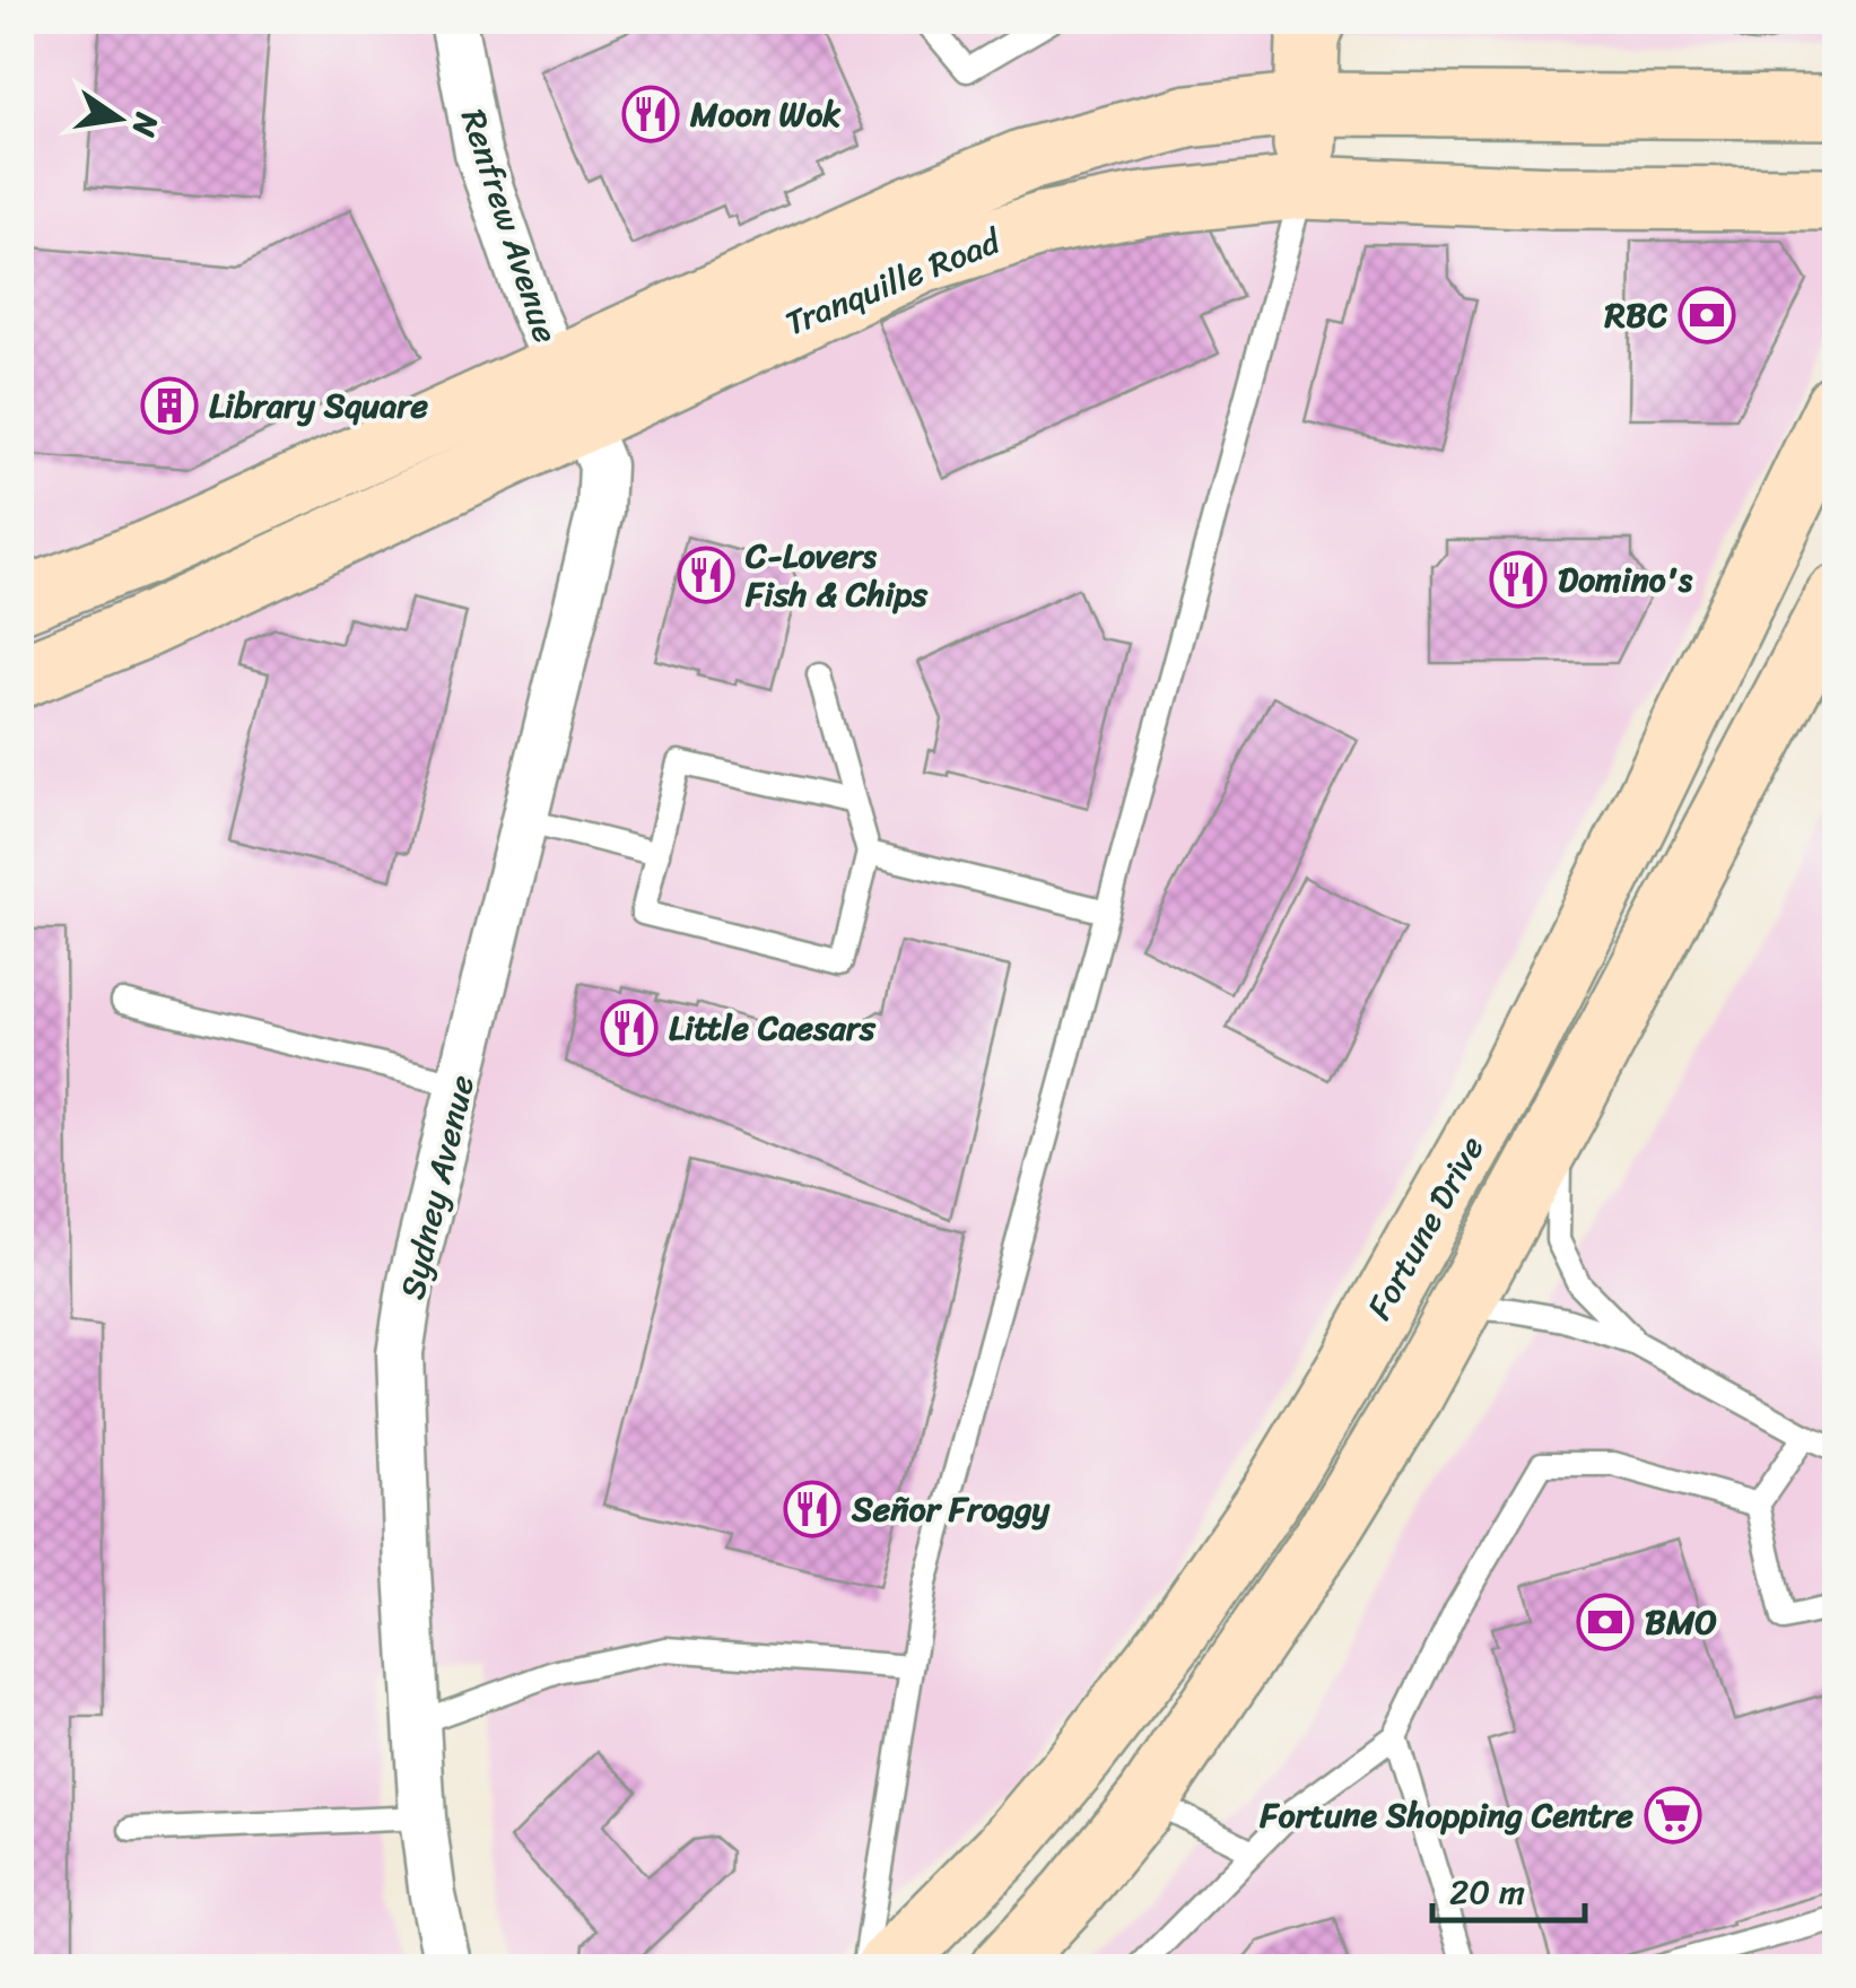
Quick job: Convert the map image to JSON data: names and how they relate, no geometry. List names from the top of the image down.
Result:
{
  "streets": {
    "main road": ["Tranquille Road", "Fortune Drive"],
    "street": ["Renfrew Avenue", "Sydney Avenue"]
  },
  "crossings": [
    ["Renfrew Avenue", "Tranquille Road"],
    ["Tranquille Road", "Sydney Avenue"]
  ],
  "places": {
    "restaurant": [
      "Moon Wok",
      "C-Lovers Fish & Chips",
      "Domino's",
      "Little Caesars",
      "Señor Froggy"
    ],
    "bank": ["RBC", "BMO"],
    "building": ["Library Square"],
    "supermarket": ["Fortune Shopping Centre"]
  },
  "scale_bar": "20 m",
  "north": "right"
}
